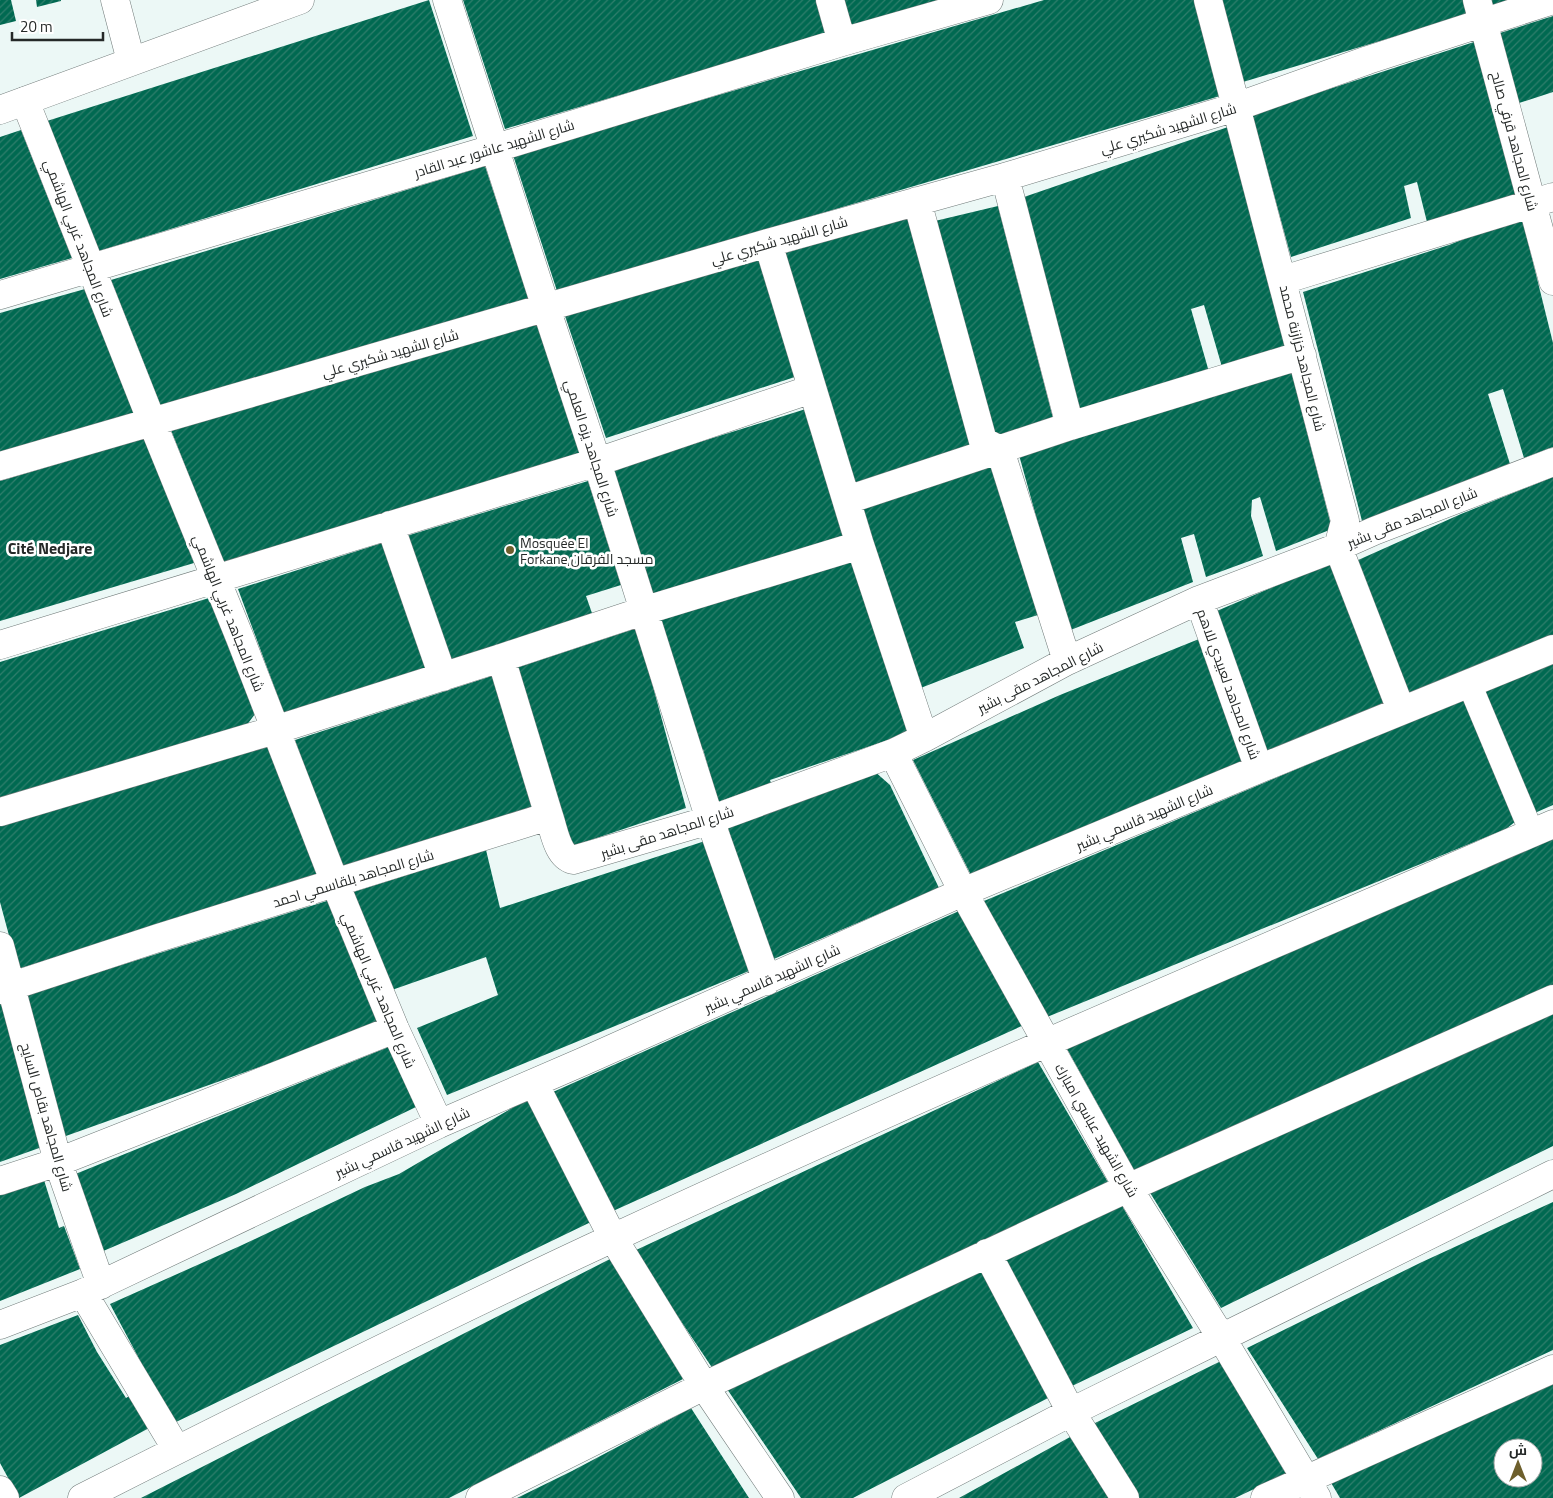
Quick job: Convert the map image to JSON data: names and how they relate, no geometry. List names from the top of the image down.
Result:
{
  "streets": {
    "street": [
      "شارع الشهيد شكيري علي",
      "شارع المجاهد قرفي صالح",
      "شارع الشهيد عاشور عبد القادر",
      "شارع المجاهد غربي الهاشمي",
      "شارع المجاهد خزازنة محمد",
      "شارع المجاهد يزه العلمي",
      "شارع المجاهد مقى بشير",
      "شارع المجاهد لعبيدي للاهم",
      "شارع الشهيد قاسمي بشير",
      "شارع المجاهد بلقاسمي احمد",
      "شارع المجاهد بقاص السايح",
      "شارع الشهيد عباسي امبارك"
    ]
  },
  "crossings": [
    ["شارع الشهيد شكيري علي", "شارع المجاهد قرفي صالح"],
    ["شارع الشهيد شكيري علي", "شارع المجاهد غربي الهاشمي"],
    ["شارع الشهيد شكيري علي", "شارع المجاهد خزازنة محمد"],
    ["شارع الشهيد شكيري علي", "شارع المجاهد يزه العلمي"],
    ["شارع الشهيد عاشور عبد القادر", "شارع المجاهد غربي الهاشمي"],
    ["شارع الشهيد عاشور عبد القادر", "شارع المجاهد يزه العلمي"],
    ["شارع المجاهد غربي الهاشمي", "شارع الشهيد قاسمي بشير"],
    ["شارع المجاهد غربي الهاشمي", "شارع المجاهد بلقاسمي احمد"],
    ["شارع المجاهد خزازنة محمد", "شارع المجاهد مقى بشير"],
    ["شارع المجاهد يزه العلمي", "شارع المجاهد مقى بشير"],
    ["شارع المجاهد يزه العلمي", "شارع الشهيد قاسمي بشير"],
    ["شارع المجاهد مقى بشير", "شارع المجاهد لعبيدي للاهم"],
    ["شارع المجاهد مقى بشير", "شارع المجاهد بلقاسمي احمد"],
    ["شارع المجاهد مقى بشير", "شارع الشهيد عباسي امبارك"],
    ["شارع المجاهد لعبيدي للاهم", "شارع الشهيد قاسمي بشير"],
    ["شارع الشهيد قاسمي بشير", "شارع المجاهد بقاص السايح"],
    ["شارع الشهيد قاسمي بشير", "شارع الشهيد عباسي امبارك"],
    ["شارع المجاهد بلقاسمي احمد", "شارع المجاهد بقاص السايح"]
  ],
  "districts": ["Cité Nedjare"],
  "places": ["Mosquée El Forkane,مسجد الفرقان"],
  "scale_bar": "20 m",
  "north": "top"
}
